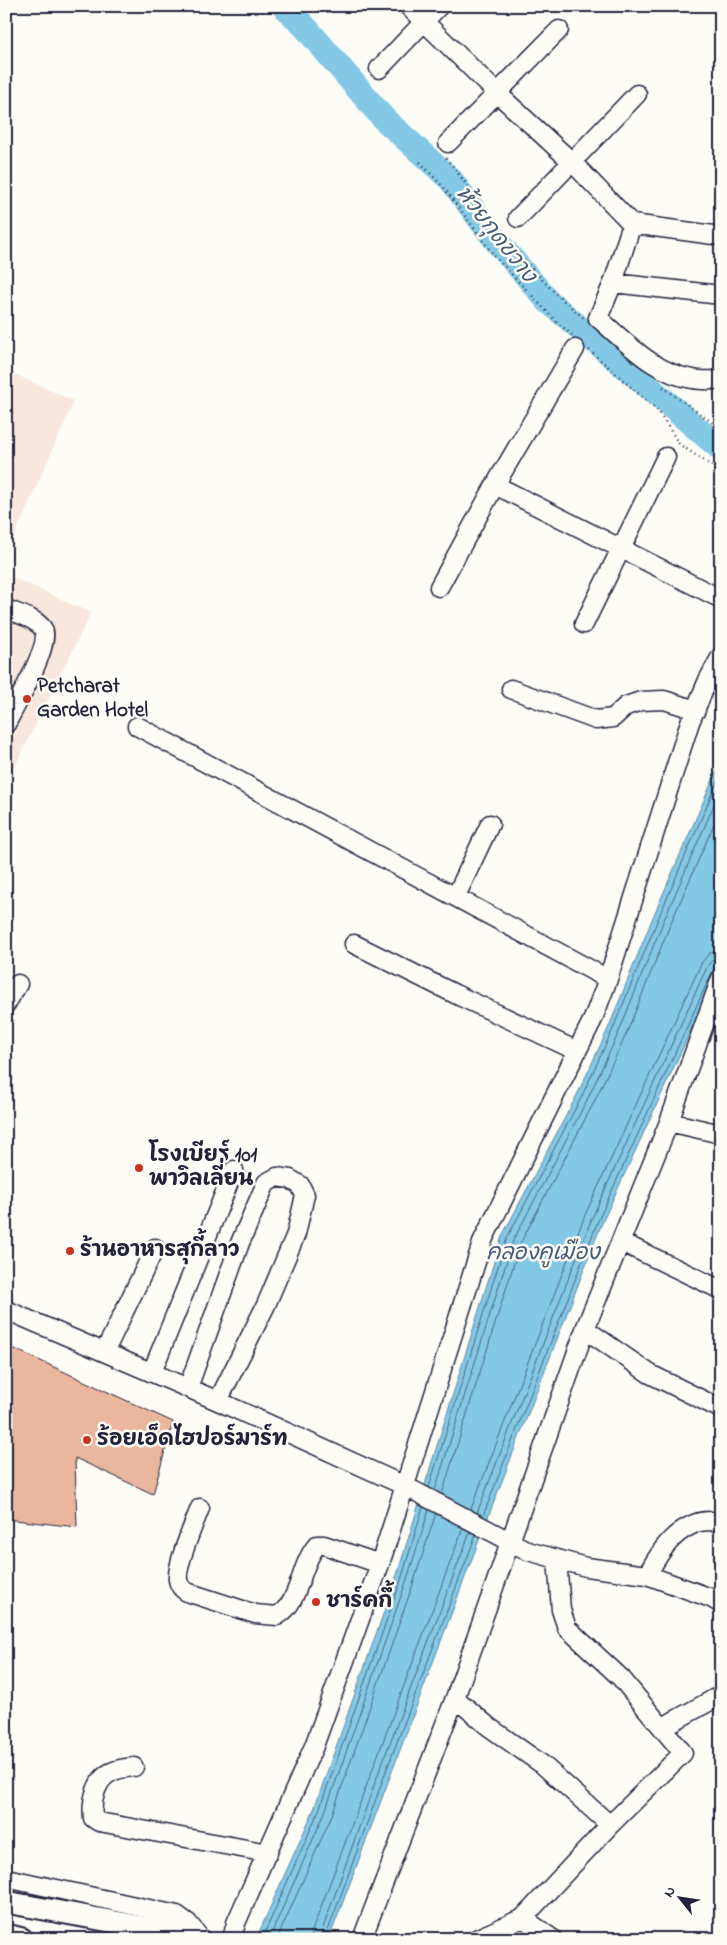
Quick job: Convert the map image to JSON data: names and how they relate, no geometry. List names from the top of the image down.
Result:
{
  "water": ["ห้วยกุดขวาง", "คลองคูเมือง"],
  "places": [
    "Petcharat Garden Hotel",
    "โรงเบียร์ 101 พาวิลเลี่ยน",
    "ร้านอาหารสุกี้ลาว",
    "ร้อยเอ็ดไฮปอร์มาร์ท",
    "ชาร์คกึ้"
  ],
  "north": "top left"
}
